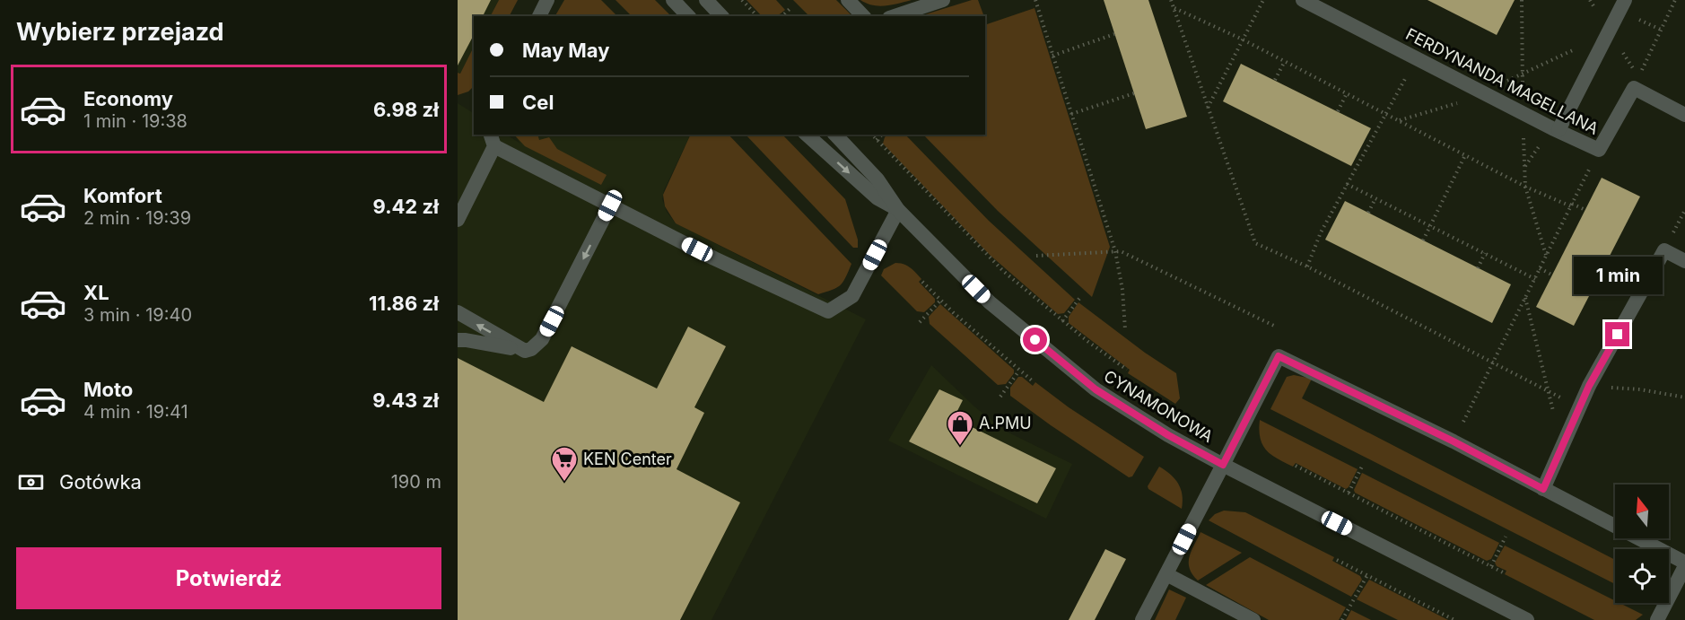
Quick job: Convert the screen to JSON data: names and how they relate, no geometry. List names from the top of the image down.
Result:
{
  "streets": {
    "street": ["FERDYNANDA MAGELLANA", "CYNAMONOWA"]
  },
  "places": {
    "shop": ["A.PMU"],
    "supermarket": ["KEN Center"]
  },
  "north": "top",
  "page": {
    "heading": "Wybierz przejazd",
    "banner": ["May May", "Cel"],
    "list": [
      {
        "name": "Economy",
        "note": "1 min · 19:38",
        "value": "6.98 zł"
      },
      {
        "name": "Komfort",
        "note": "2 min · 19:39",
        "value": "9.42 zł"
      },
      {
        "name": "XL",
        "note": "3 min · 19:40",
        "value": "11.86 zł"
      },
      {
        "name": "Moto",
        "note": "4 min · 19:41",
        "value": "9.43 zł"
      }
    ],
    "bubble": "1 min",
    "pay": ["Gotówka", "190 m"],
    "buttons": "Potwierdź"
  }
}
